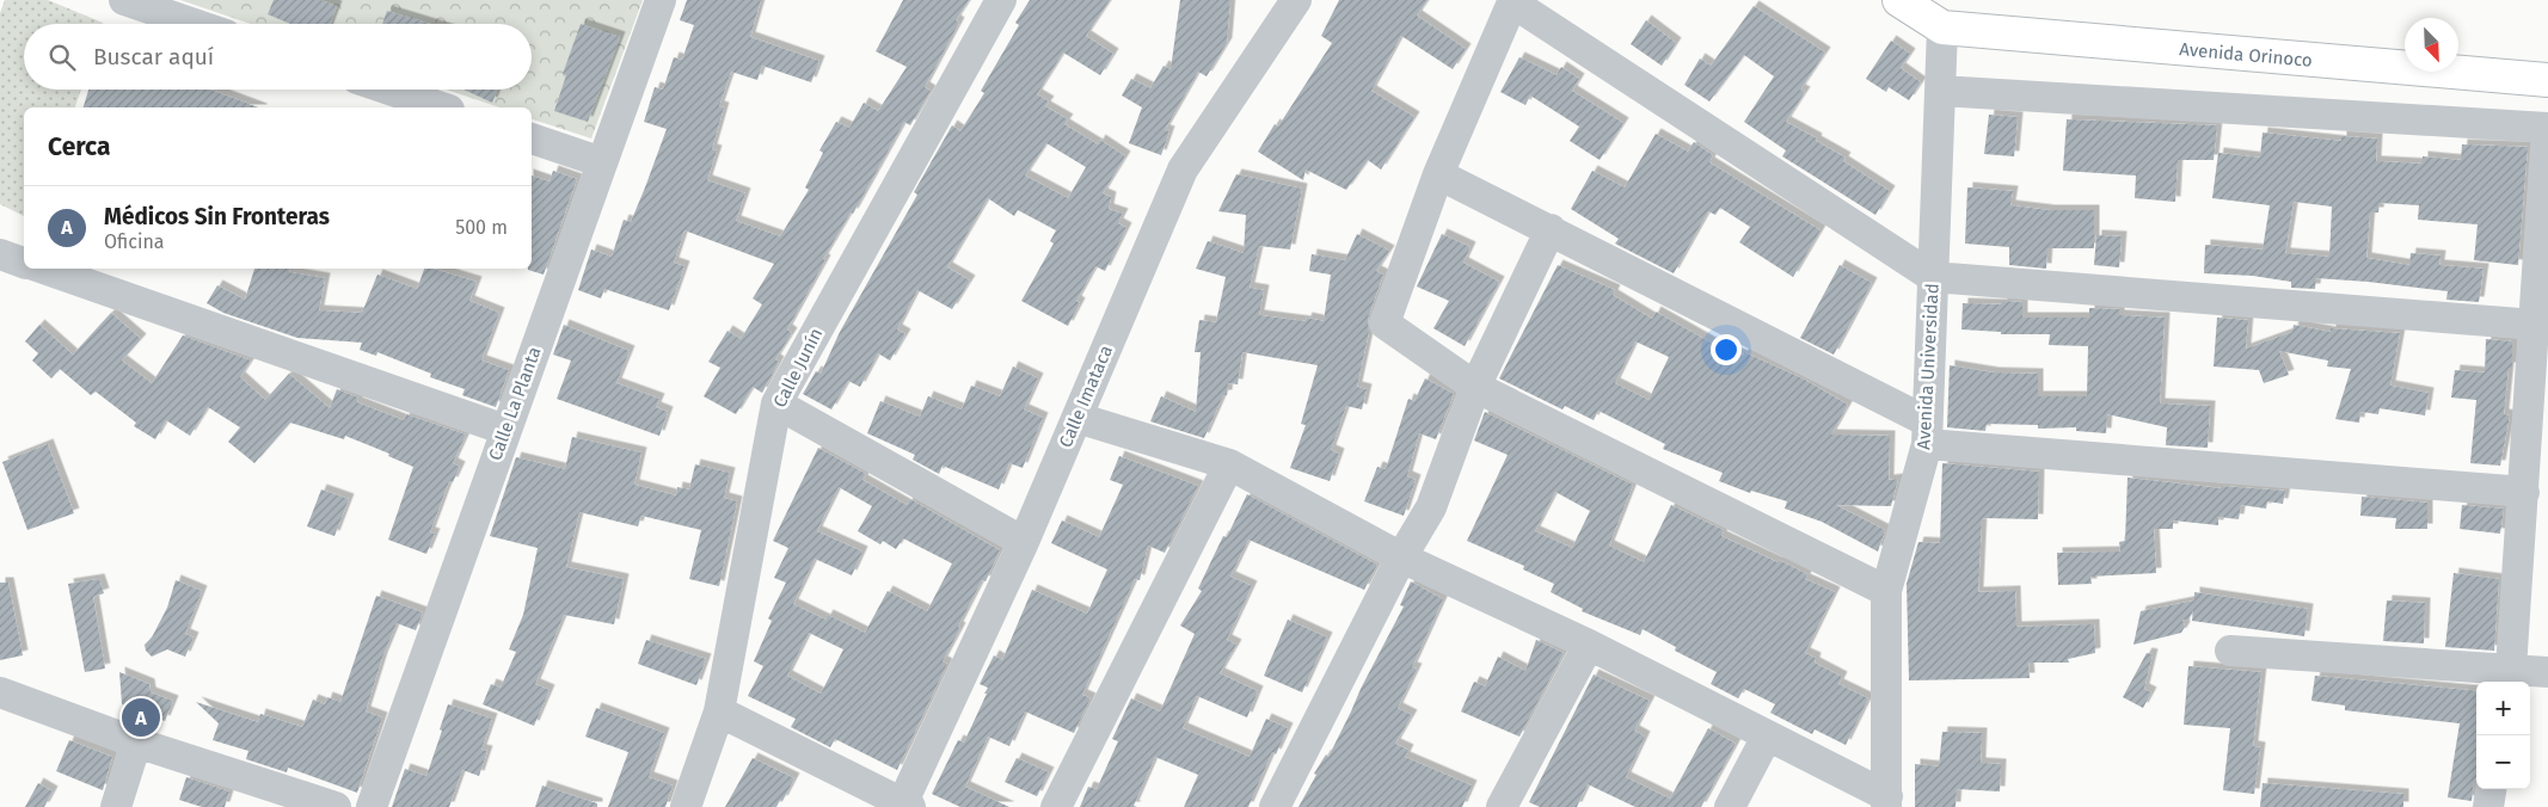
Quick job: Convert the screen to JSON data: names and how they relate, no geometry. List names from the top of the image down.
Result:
{
  "streets": {
    "main road": ["Avenida Orinoco"],
    "street": [
      "Avenida Universidad",
      "Calle Junín",
      "Calle Imataca",
      "Calle La Planta"
    ]
  },
  "crossings": [
    ["Avenida Orinoco", "Avenida Universidad"]
  ],
  "north": "bottom right",
  "page": {
    "search": "Buscar aquí",
    "heading": "Cerca",
    "list": [
      {
        "mark": "A",
        "name": "Médicos Sin Fronteras",
        "note": "Oficina",
        "value": "500 m"
      }
    ],
    "map_buttons": ["+", "−"],
    "pins": "A"
  }
}
